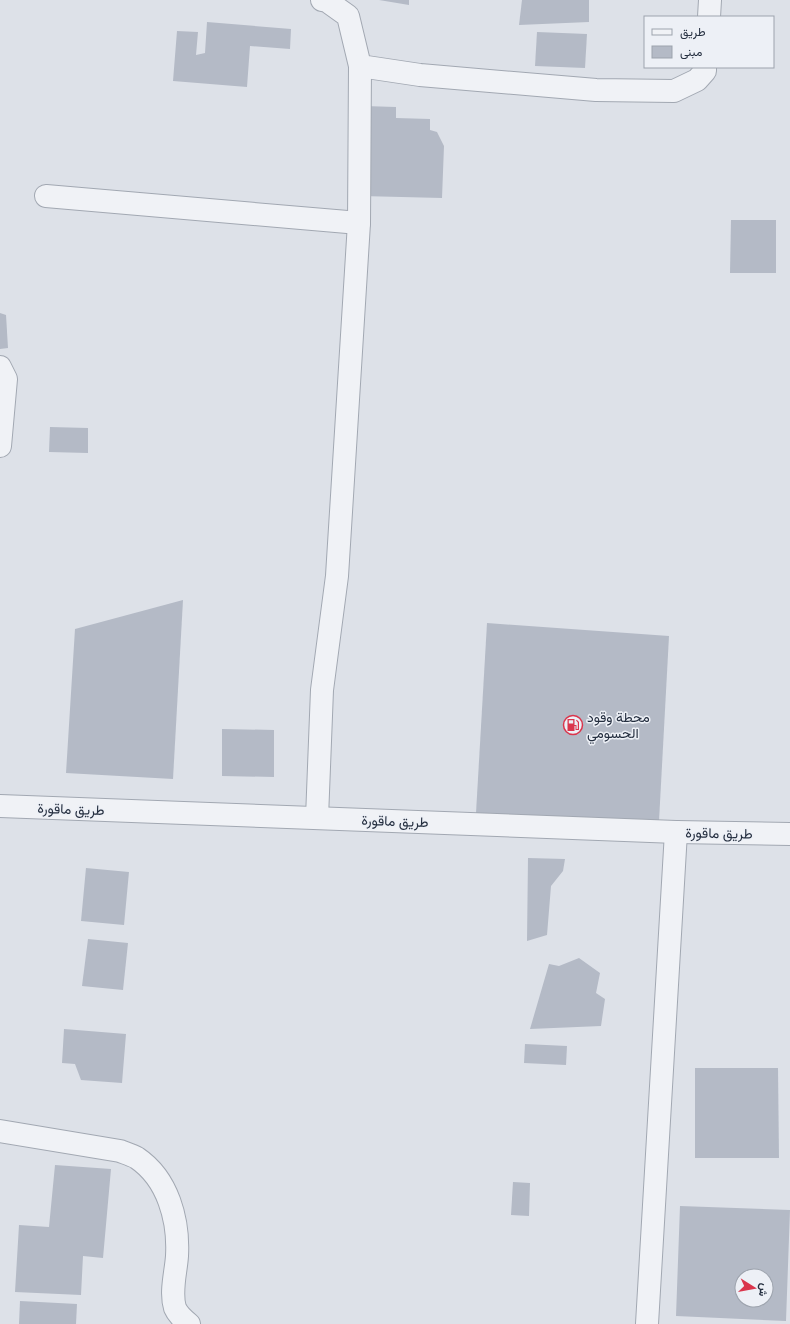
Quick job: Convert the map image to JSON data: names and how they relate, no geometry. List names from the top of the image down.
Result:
{
  "streets": {
    "street": ["طريق ماقورة"]
  },
  "places": {
    "fuel station": ["محطة وقود الحسومي"]
  },
  "legend": ["طريق", "مبنى"],
  "north": "right"
}
